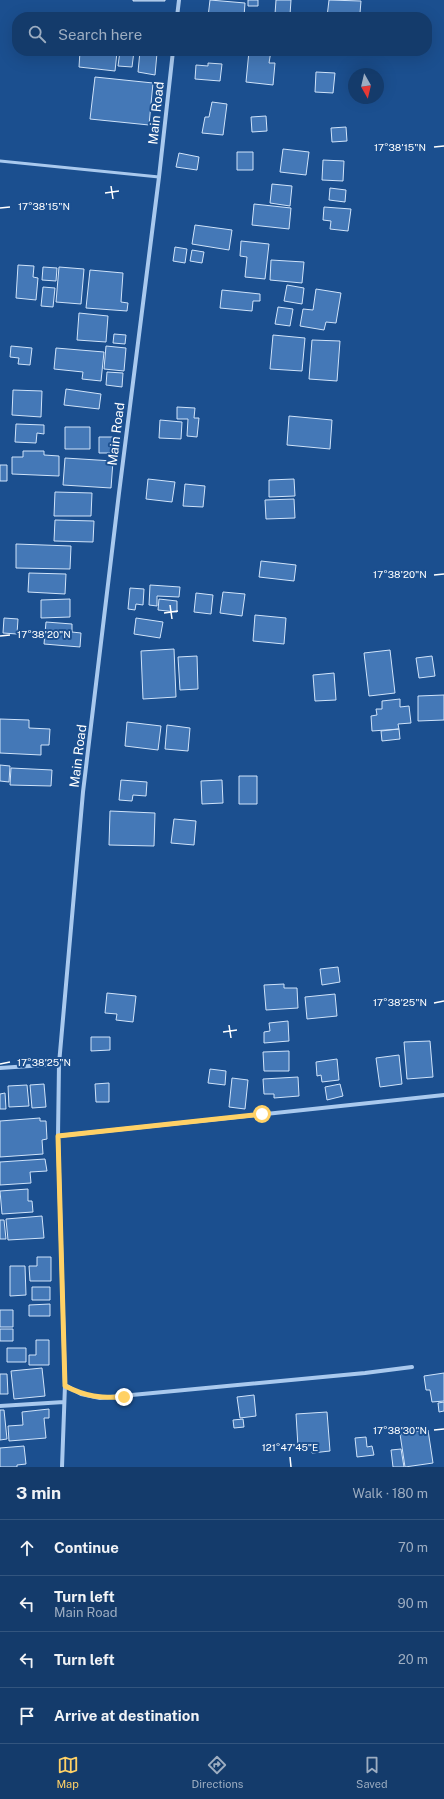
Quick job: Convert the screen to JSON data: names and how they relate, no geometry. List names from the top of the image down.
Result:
{
  "streets": {
    "street": ["Main Road"]
  },
  "north": "bottom",
  "page": {
    "search": "Search here",
    "heading": ["3 min", "Walk · 180 m"],
    "list": [
      ["Continue", "70 m"],
      ["Turn left", "Main Road", "90 m"],
      ["Turn left", "20 m"],
      "Arrive at destination"
    ],
    "nav": ["Map", "Directions", "Saved"]
  },
  "coordinates": [
    "17°38'15\"N",
    "17°38'20\"N",
    "17°38'25\"N",
    "17°38'30\"N",
    "121°47'45\"E"
  ]
}
